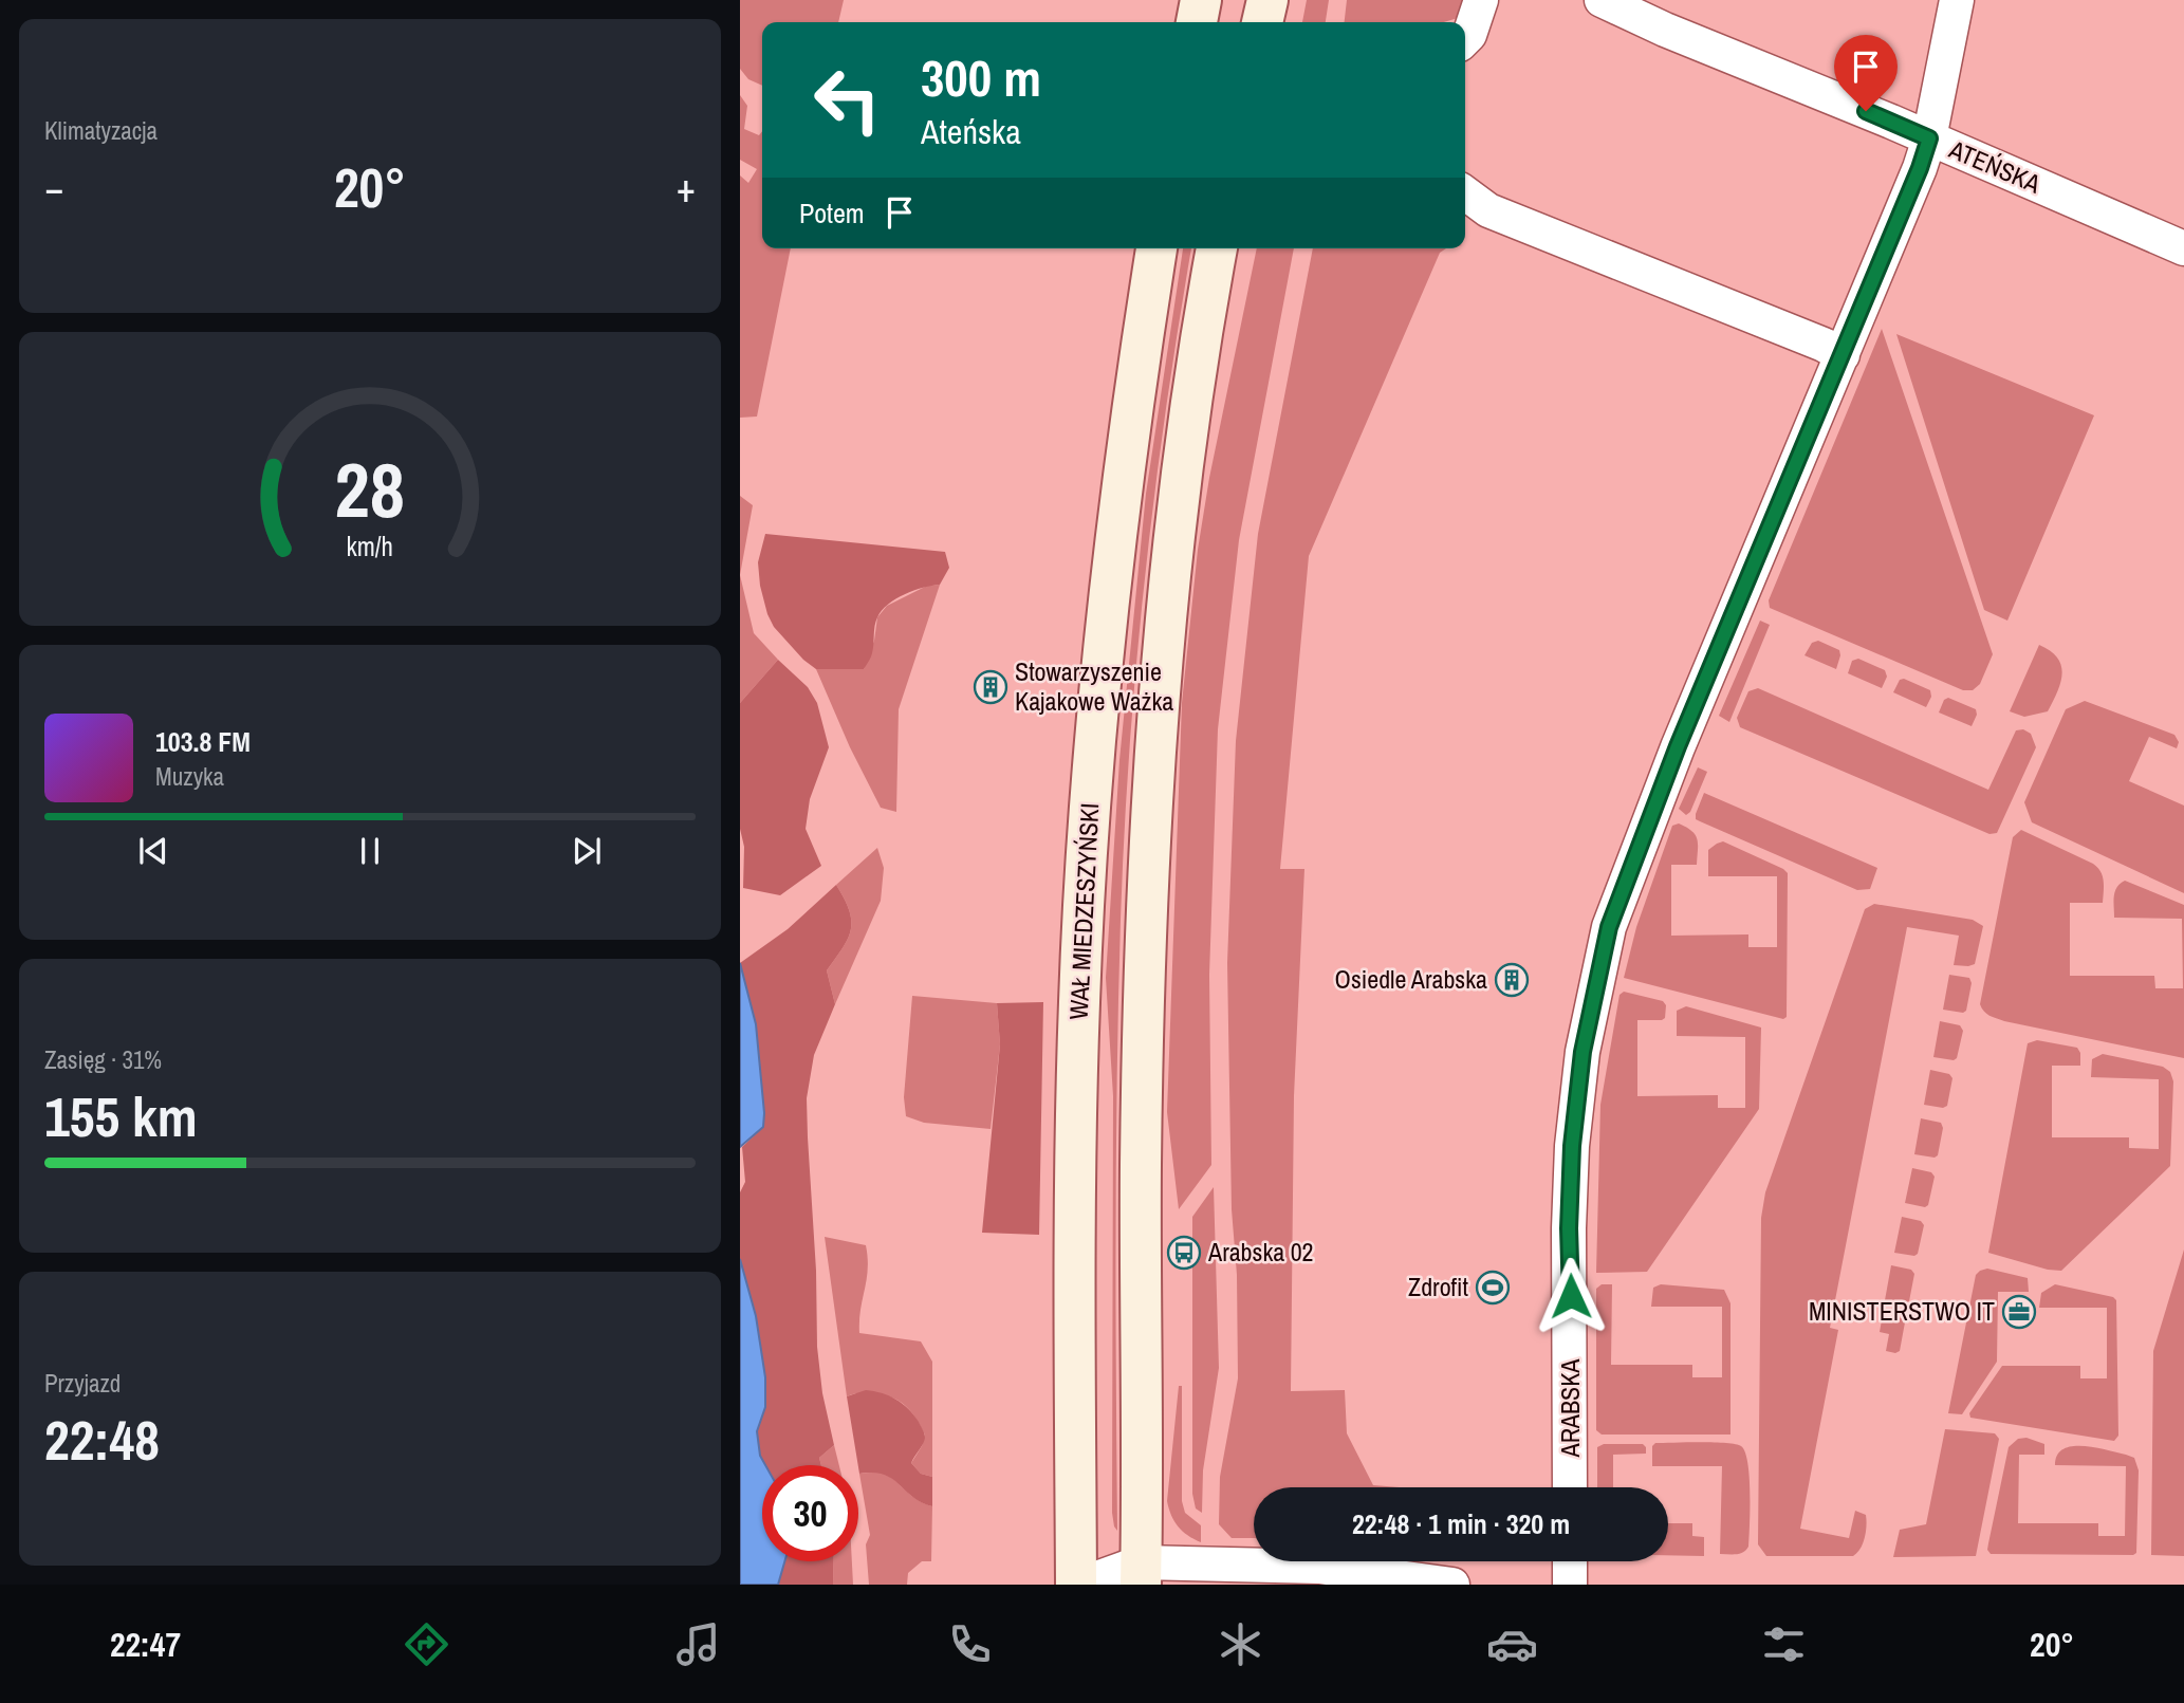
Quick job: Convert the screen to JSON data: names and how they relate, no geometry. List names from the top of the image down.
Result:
{
  "streets": {
    "main road": ["WAŁ MIEDZESZYŃSKI"],
    "street": ["ATEŃSKA", "ARABSKA"]
  },
  "crossings": [
    ["ATEŃSKA", "ARABSKA"]
  ],
  "places": {
    "building": ["Stowarzyszenie Kajakowe Ważka", "Osiedle Arabska"],
    "bus stop": ["Arabska 02"],
    "sports": ["Zdrofit"],
    "office": ["MINISTERSTWO IT"]
  },
  "page": {
    "tile": [
      "Klimatyzacja",
      ["Zasięg · 31%", "155 km"],
      ["Przyjazd", "22:48"]
    ],
    "turn": ["300 m", "Ateńska"],
    "heat": ["−", "20°", "+"],
    "then": "Potem",
    "song": ["103.8 FM", "Muzyka"],
    "limit": "30",
    "trip": "22:48 · 1 min · 320 m",
    "tabs": ["22:47", "20°"],
    "gauge": ["28", "km/h"]
  }
}
